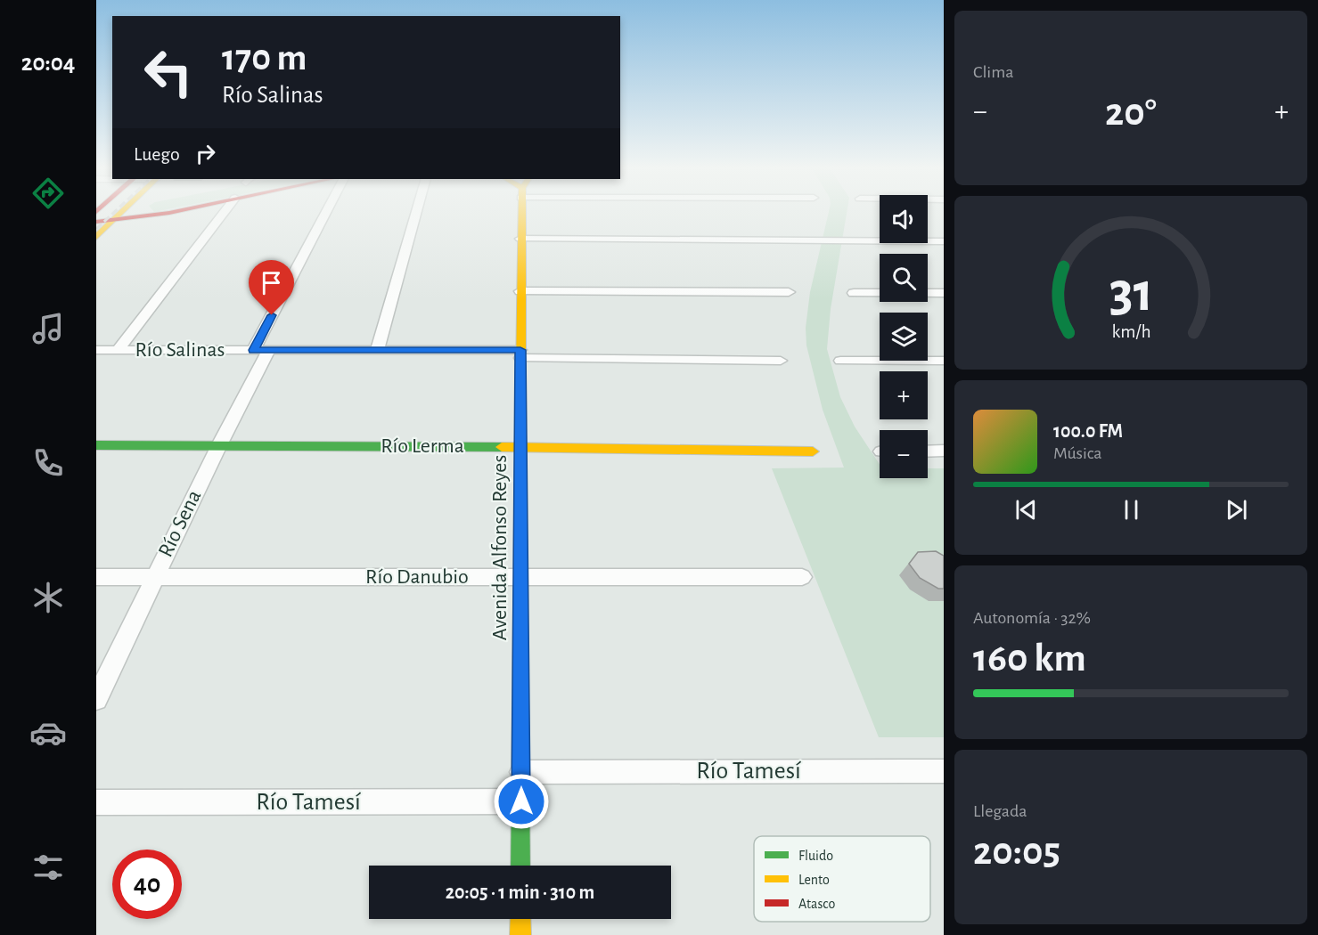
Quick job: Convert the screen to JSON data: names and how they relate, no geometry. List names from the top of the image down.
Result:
{
  "streets": {
    "street": [
      "Río Salinas",
      "Río Lerma",
      "Río Sena",
      "Avenida Alfonso Reyes",
      "Río Danubio",
      "Río Tamesí"
    ]
  },
  "crossings": [
    ["Río Salinas", "Río Sena"],
    ["Río Salinas", "Avenida Alfonso Reyes"],
    ["Río Lerma", "Río Sena"],
    ["Río Lerma", "Avenida Alfonso Reyes"],
    ["Río Sena", "Río Danubio"],
    ["Avenida Alfonso Reyes", "Río Danubio"],
    ["Avenida Alfonso Reyes", "Río Tamesí"]
  ],
  "legend": ["Fluido", "Lento", "Atasco"],
  "page": {
    "tabs": "20:04",
    "tile": [
      "Clima",
      ["Autonomía · 32%", "160 km"],
      ["Llegada", "20:05"]
    ],
    "turn": ["170 m", "Río Salinas"],
    "heat": ["−", "20°", "+"],
    "then": "Luego",
    "map_buttons": ["+", "−"],
    "song": ["100.0 FM", "Música"],
    "limit": "40",
    "trip": "20:05 · 1 min · 310 m",
    "gauge": ["31", "km/h"]
  }
}
